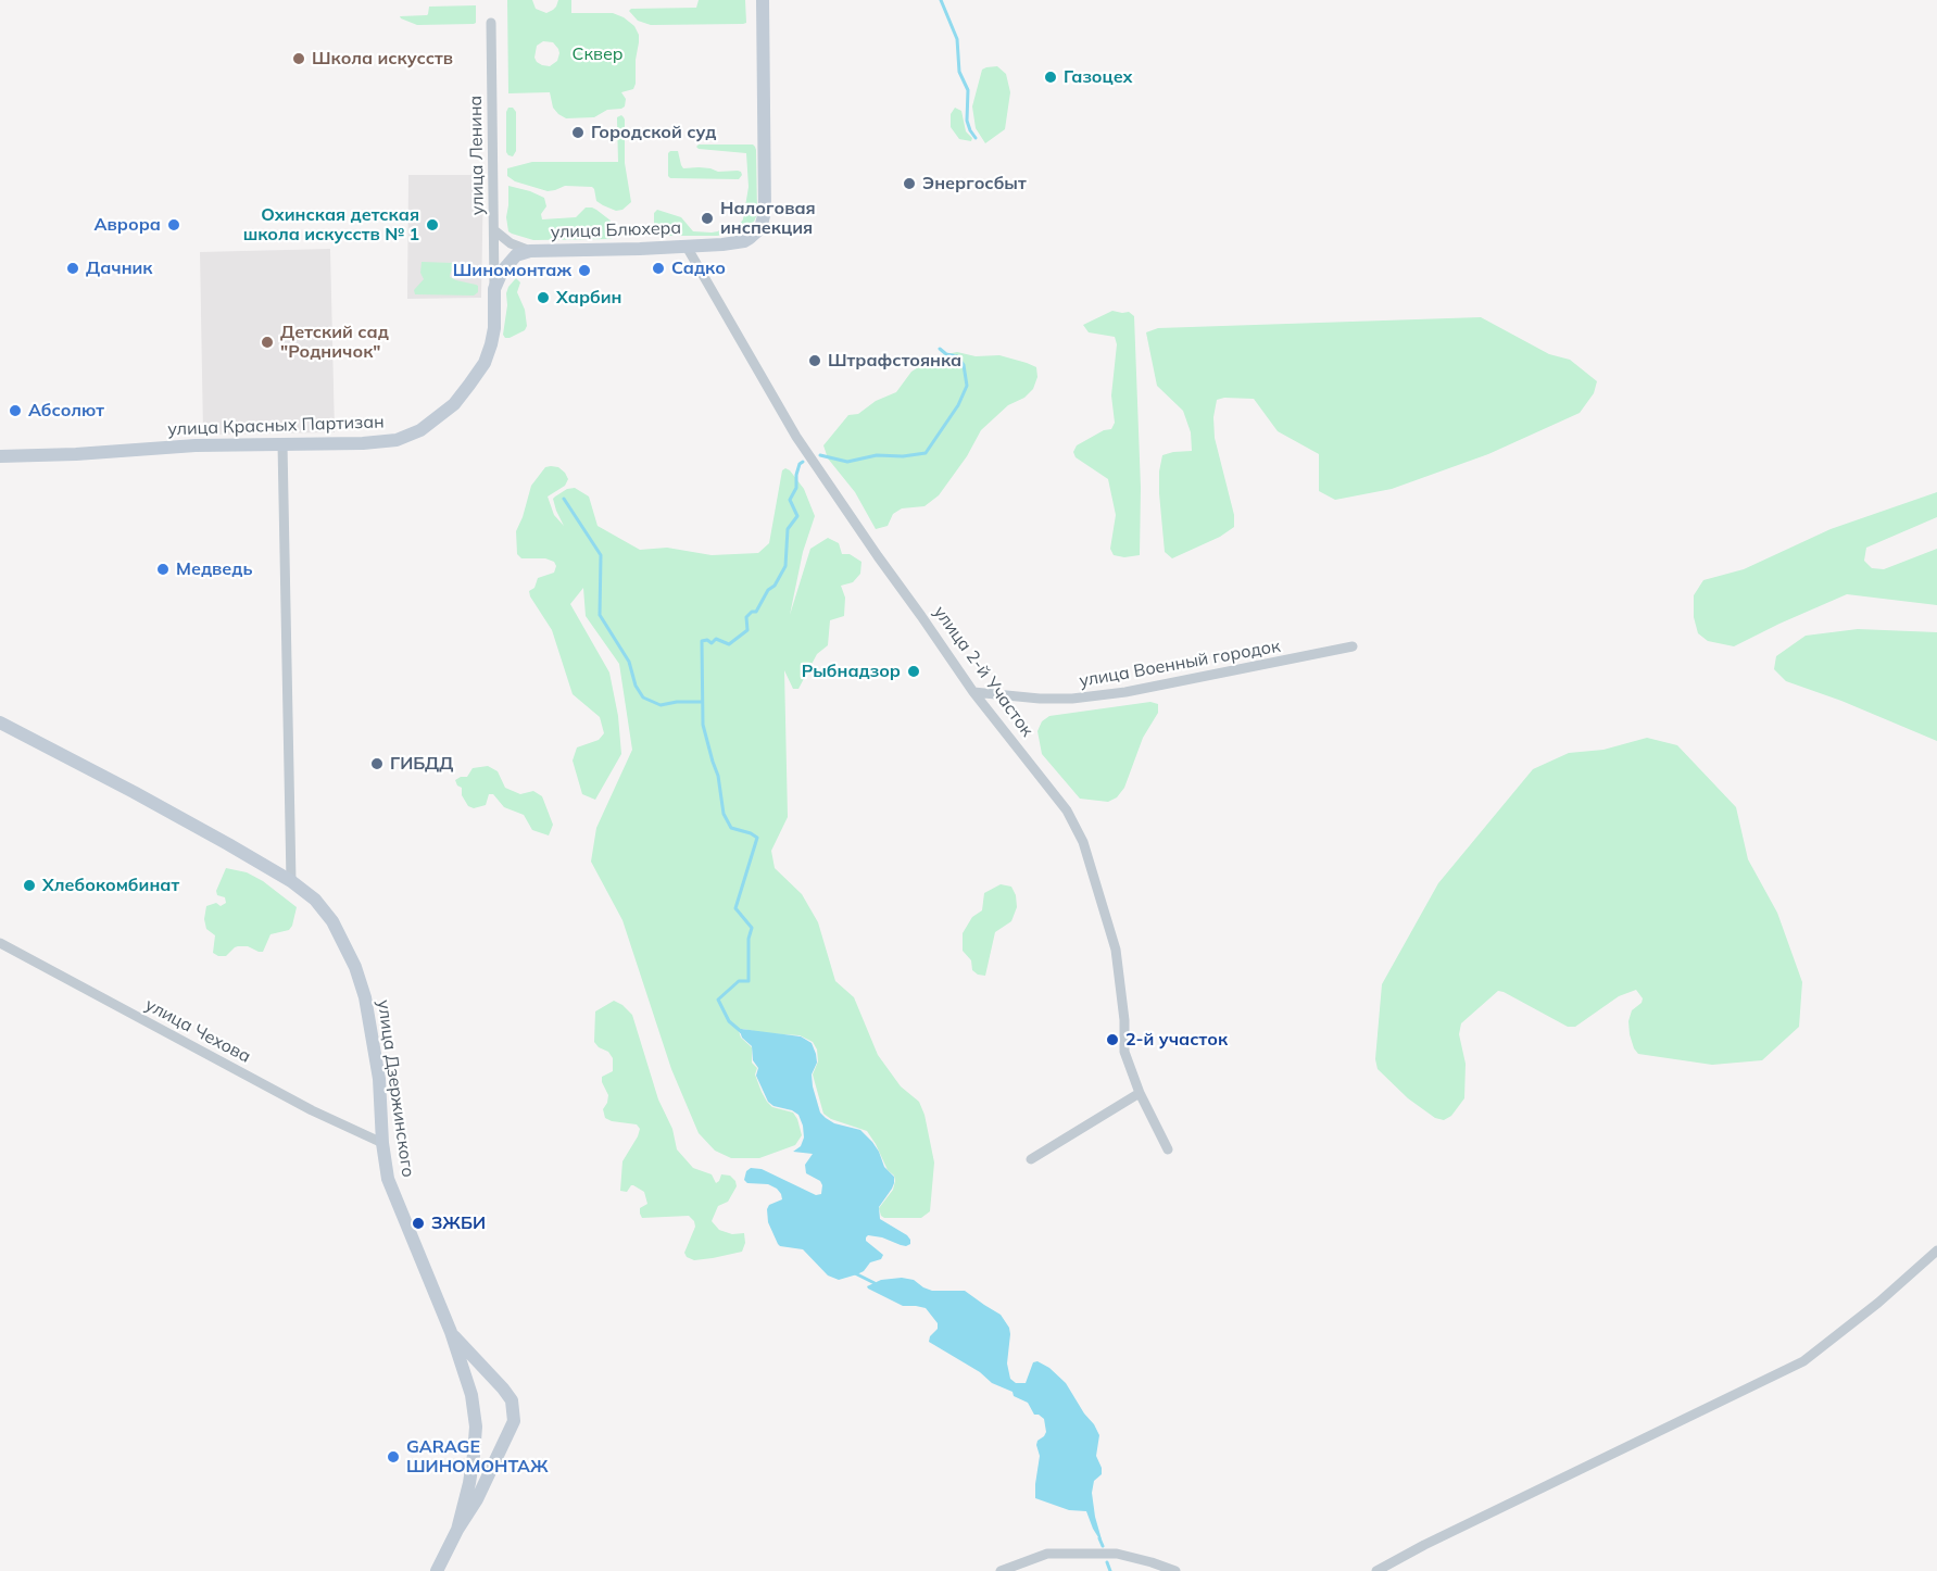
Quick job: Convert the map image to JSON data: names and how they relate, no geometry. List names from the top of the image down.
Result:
{
  "streets": {
    "street": [
      "улица Ленина",
      "улица Блюхера",
      "улица Красных Партизан",
      "улица Военный городок",
      "улица 2-й Участок",
      "улица Чехова",
      "улица Дзержинского"
    ]
  },
  "crossings": [
    ["улица Ленина", "улица Блюхера"],
    ["улица Ленина", "улица Красных Партизан"],
    ["улица Блюхера", "улица Красных Партизан"],
    ["улица Блюхера", "улица 2-й Участок"],
    ["улица Военный городок", "улица 2-й Участок"],
    ["улица Чехова", "улица Дзержинского"]
  ],
  "parks": ["Сквер"],
  "places": [
    "Школа искусств",
    "Газоцех",
    "Городской суд",
    "Энергосбыт",
    "Налоговая инспекция",
    "Аврора",
    "Охинская детская школа искусств № 1",
    "Дачник",
    "Садко",
    "Шиномонтаж",
    "Харбин",
    "Детский сад \"Родничок\"",
    "Штрафстоянка",
    "Абсолют",
    "Медведь",
    "Рыбнадзор",
    "ГИБДД",
    "Хлебокомбинат",
    "2-й участок",
    "ЗЖБИ",
    "GARAGE ШИНОМОНТАЖ"
  ]
}
